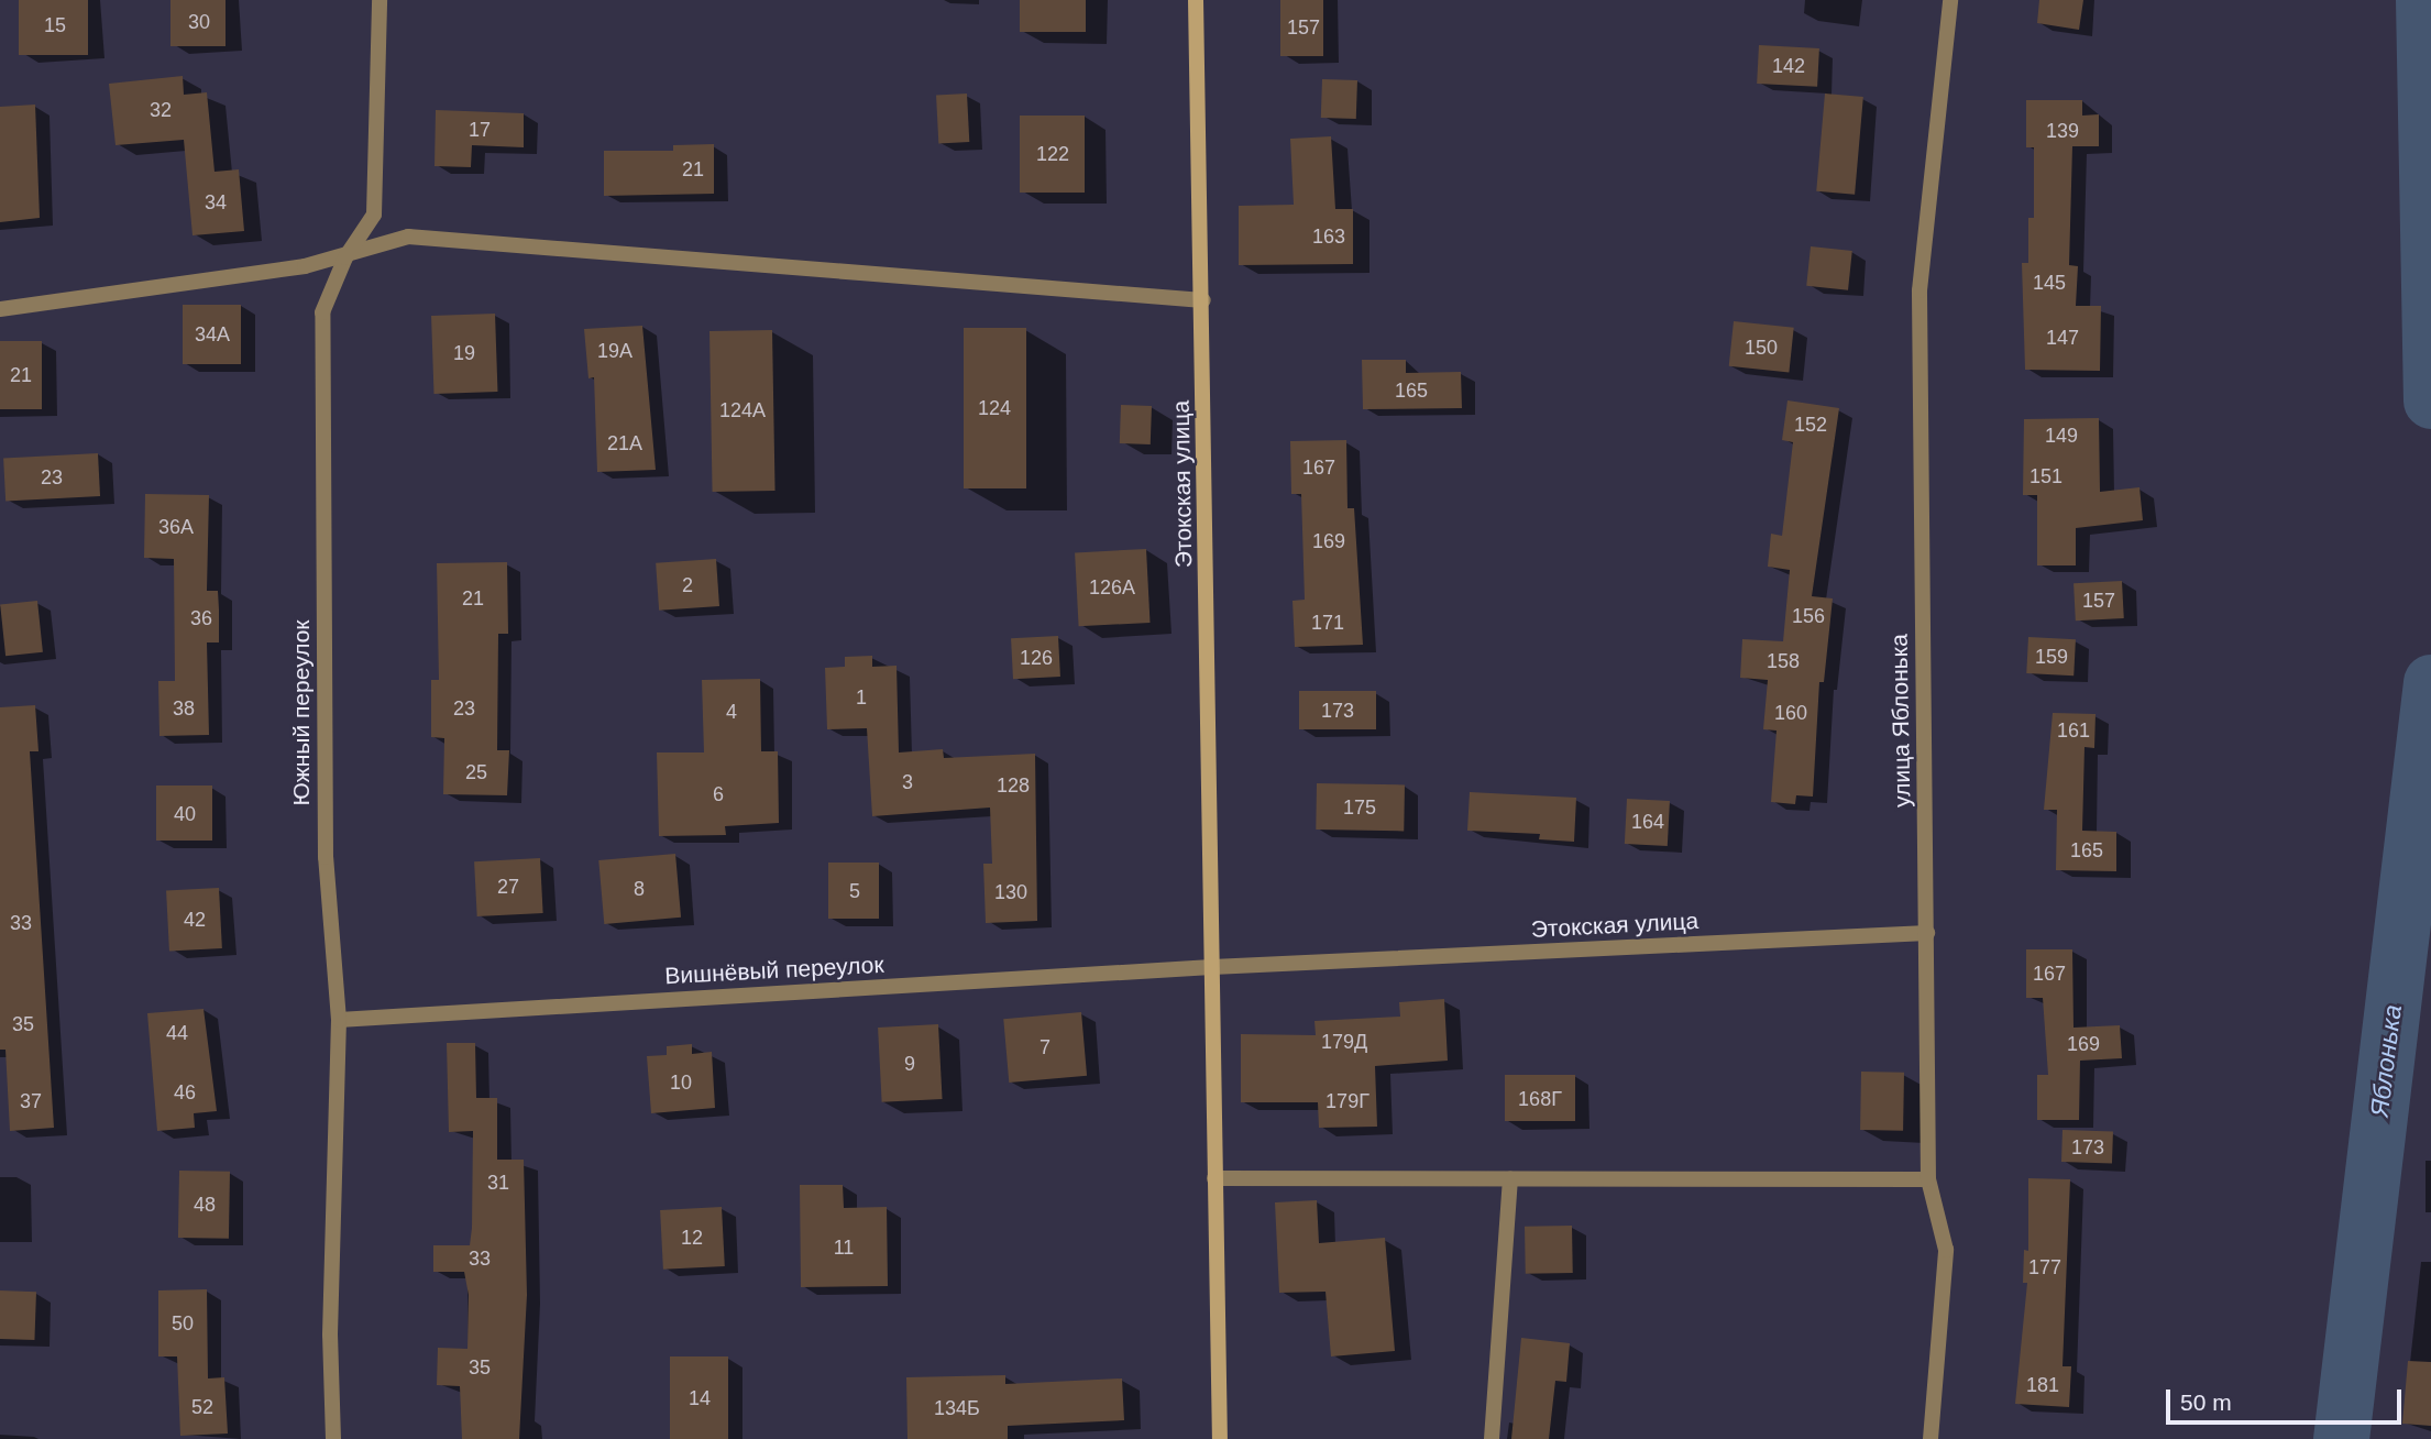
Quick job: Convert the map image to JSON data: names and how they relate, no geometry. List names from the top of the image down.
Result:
{
  "streets": {
    "main road": ["Этокская улица"],
    "street": ["Южный переулок", "улица Яблонька", "Вишнёвый переулок"]
  },
  "crossings": [
    ["Этокская улица", "улица Яблонька"],
    ["Этокская улица", "Вишнёвый переулок"],
    ["Южный переулок", "Вишнёвый переулок"]
  ],
  "water": ["Яблонька"],
  "house_numbers": [
    "30",
    "15",
    "157",
    "142",
    "32",
    "17",
    "139",
    "122",
    "21",
    "34",
    "163",
    "145",
    "34А",
    "147",
    "150",
    "19А",
    "19",
    "21",
    "165",
    "124",
    "124А",
    "152",
    "149",
    "21А",
    "167",
    "151",
    "23",
    "36А",
    "169",
    "2",
    "126А",
    "21",
    "157",
    "156",
    "36",
    "171",
    "159",
    "126",
    "158",
    "1",
    "38",
    "23",
    "173",
    "4",
    "160",
    "161",
    "25",
    "3",
    "128",
    "6",
    "175",
    "40",
    "164",
    "165",
    "27",
    "8",
    "5",
    "130",
    "42",
    "33",
    "167",
    "35",
    "44",
    "179Д",
    "169",
    "7",
    "9",
    "10",
    "46",
    "168Г",
    "37",
    "179Г",
    "173",
    "31",
    "48",
    "12",
    "11",
    "33",
    "177",
    "50",
    "35",
    "181",
    "14",
    "52",
    "134Б"
  ],
  "scale_bar": "50 m"
}
